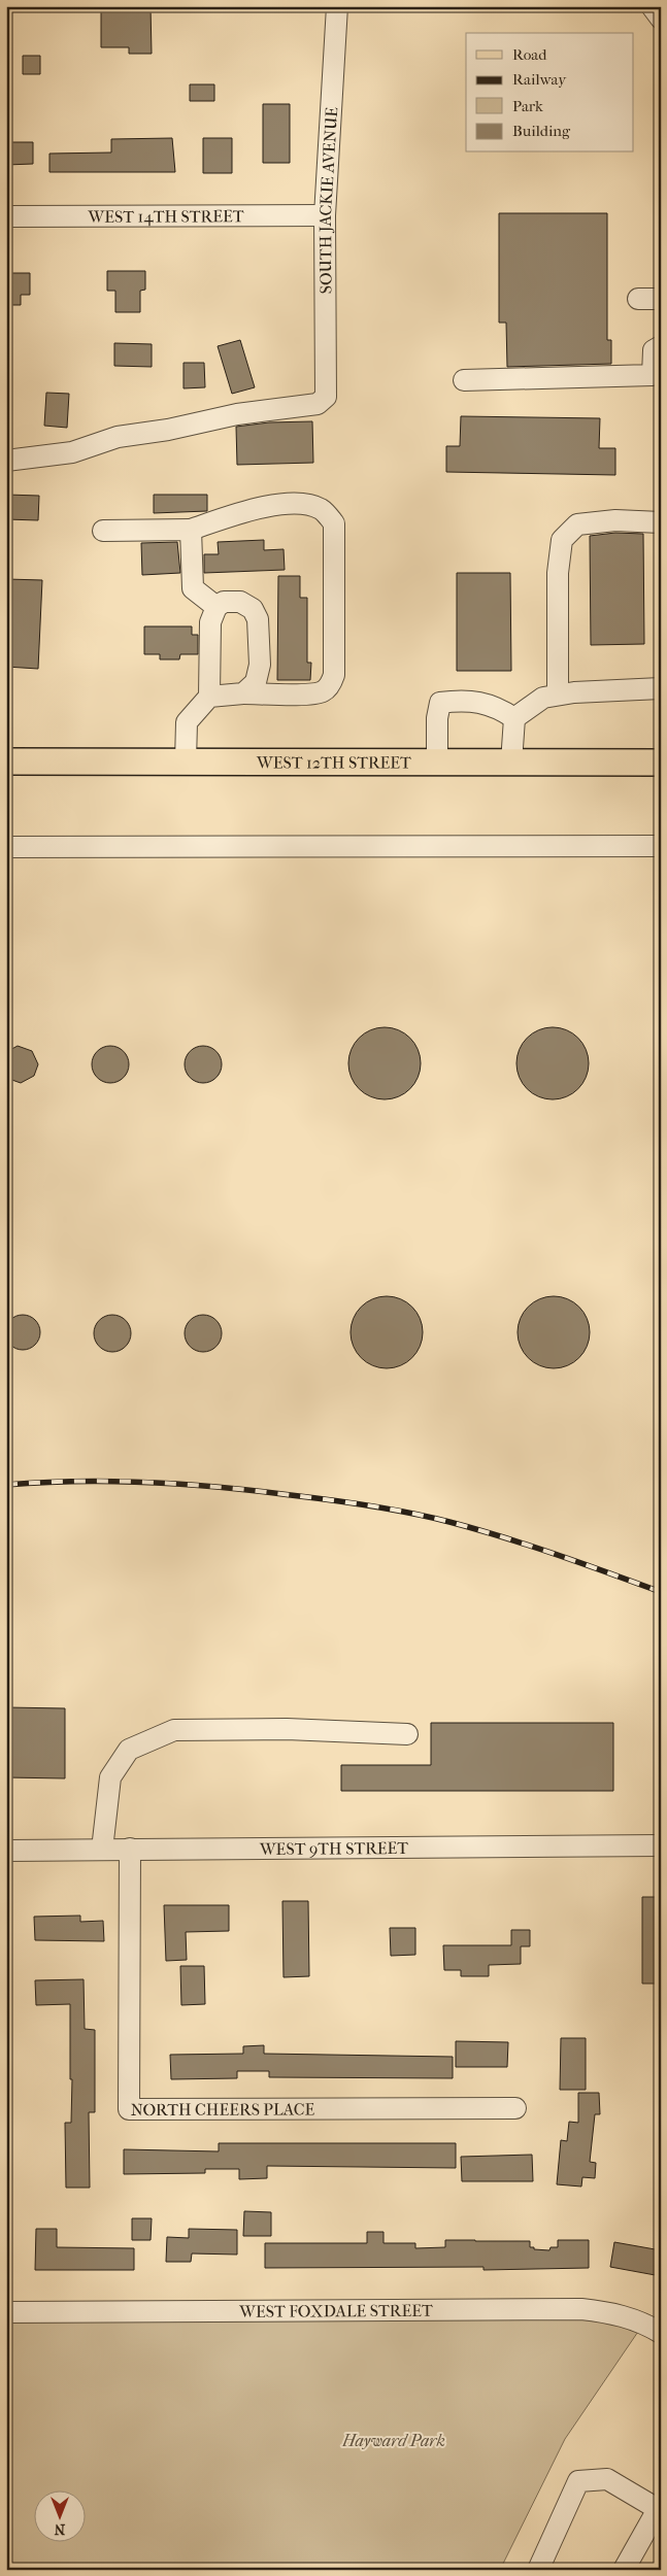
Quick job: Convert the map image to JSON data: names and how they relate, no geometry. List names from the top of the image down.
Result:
{
  "streets": {
    "main road": ["WEST 12TH STREET"],
    "street": [
      "SOUTH JACKIE AVENUE",
      "WEST 14TH STREET",
      "WEST 9TH STREET",
      "NORTH CHEERS PLACE",
      "WEST FOXDALE STREET"
    ]
  },
  "crossings": [
    ["SOUTH JACKIE AVENUE", "WEST 14TH STREET"],
    ["WEST 9TH STREET", "NORTH CHEERS PLACE"]
  ],
  "parks": ["Hayward Park"],
  "legend": [
    "Road",
    "Railway",
    "Park",
    "Building"
  ],
  "north": "bottom"
}
